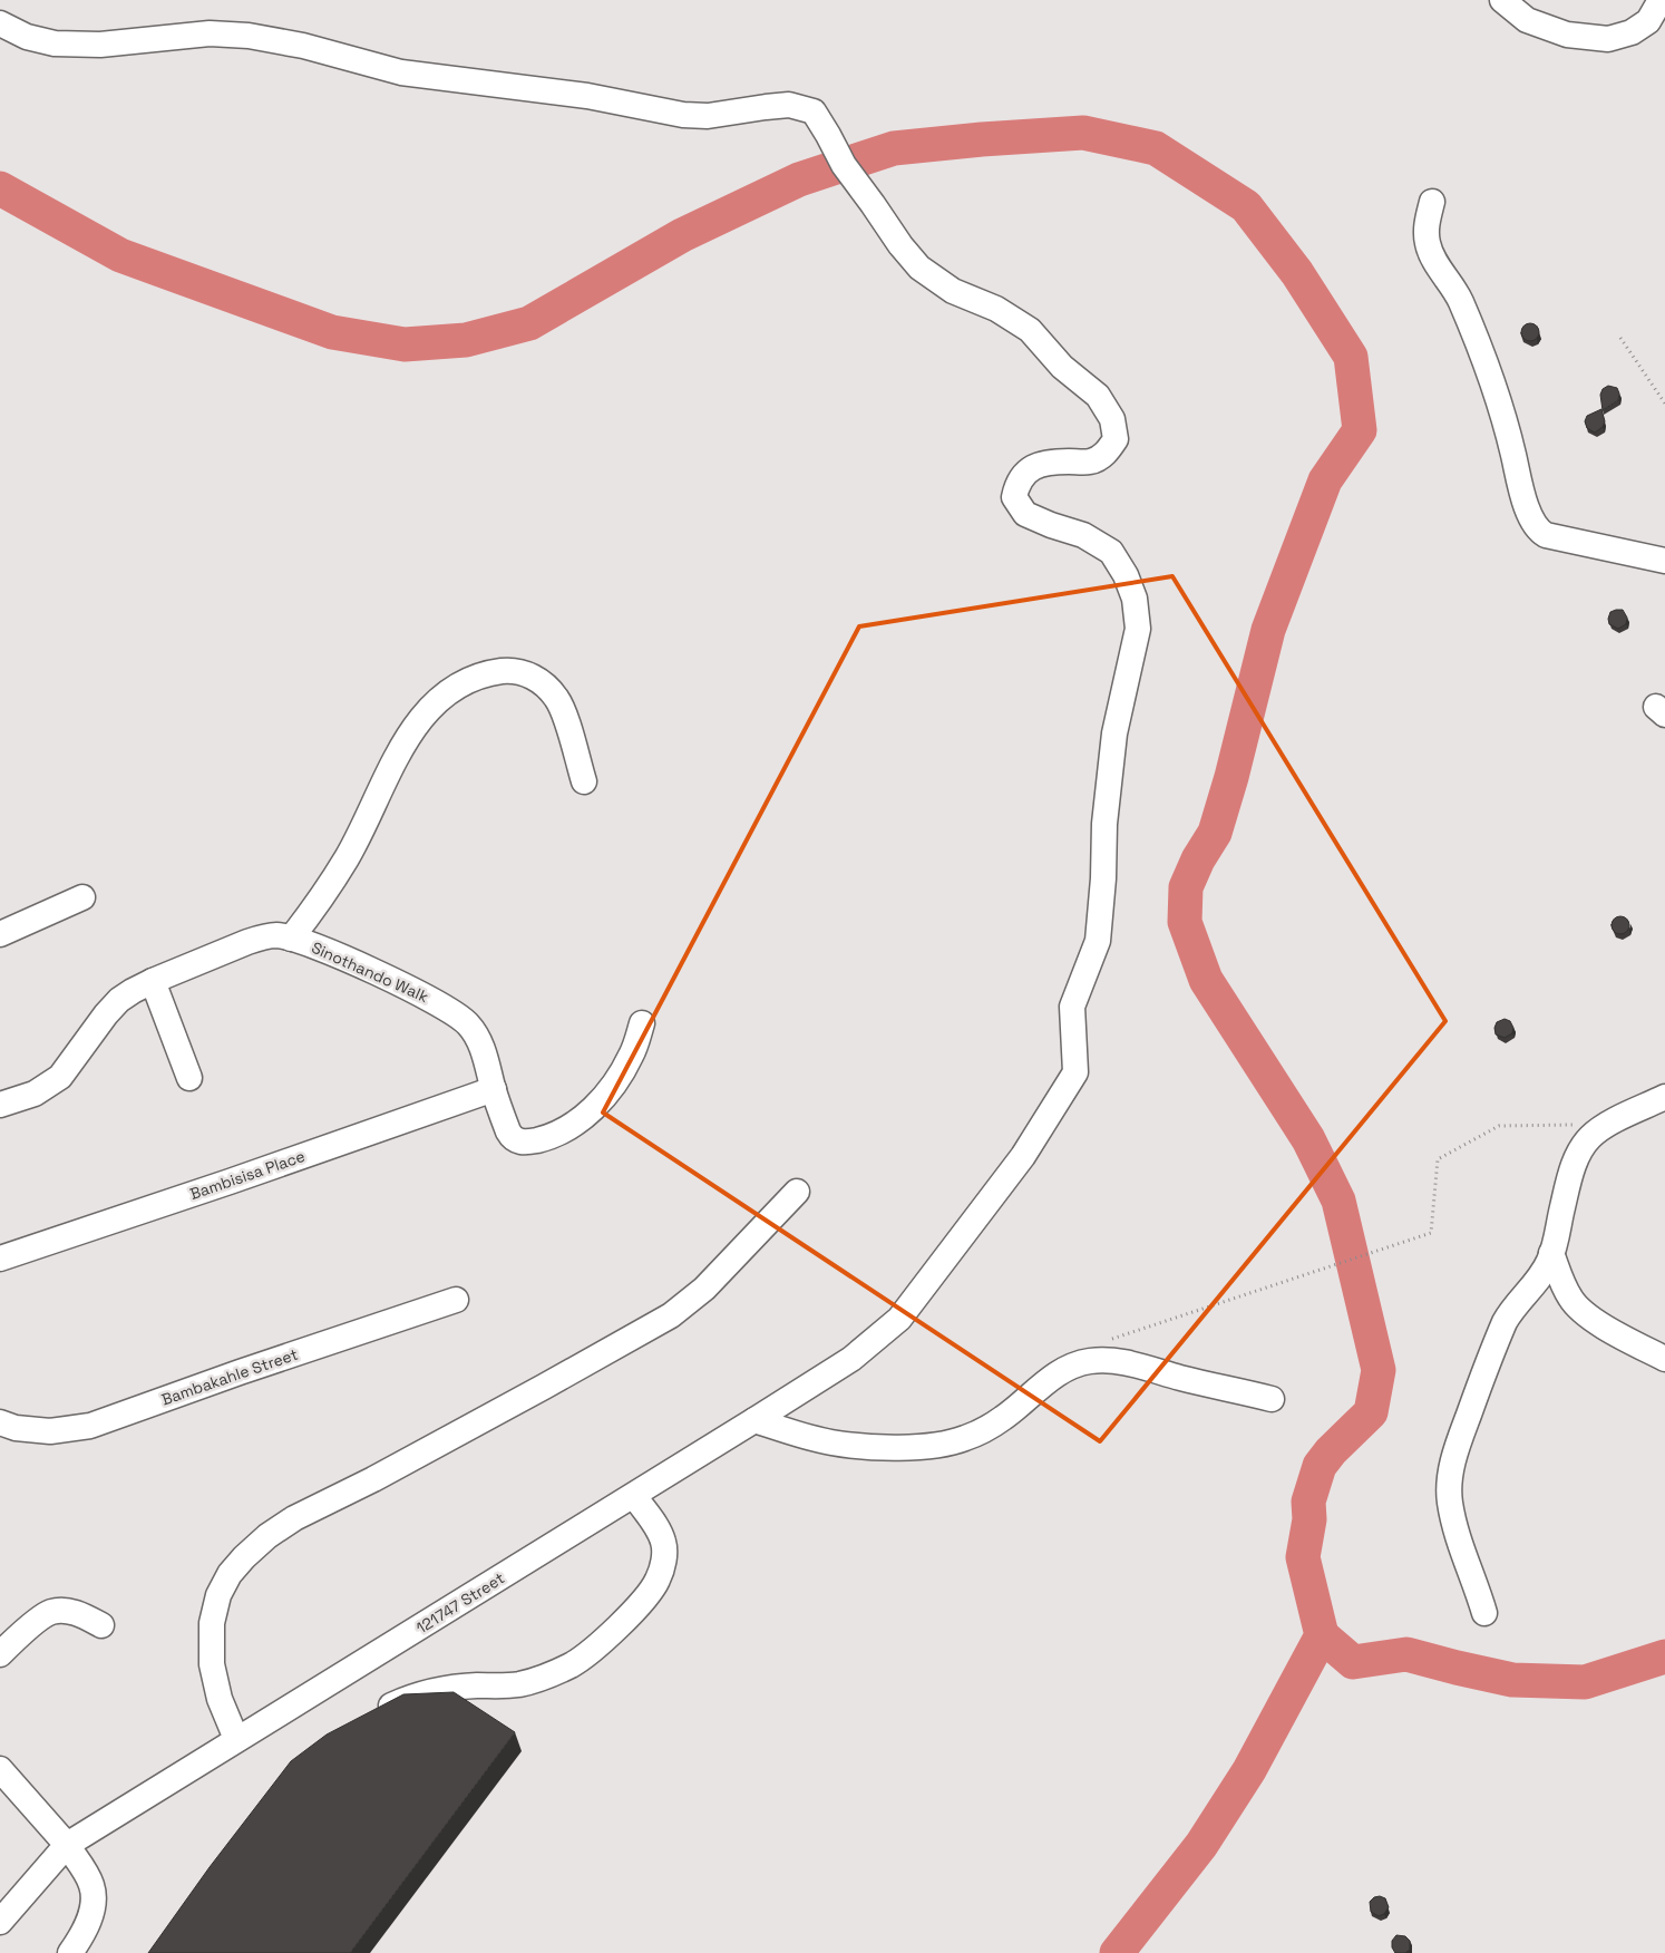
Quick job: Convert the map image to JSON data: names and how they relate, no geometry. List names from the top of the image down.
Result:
{
  "streets": {
    "street": [
      "Sinothando Walk",
      "Bambisisa Place",
      "Bambakahle Street",
      "121747 Street"
    ]
  },
  "crossings": [
    ["Sinothando Walk", "Bambisisa Place"]
  ]
}
